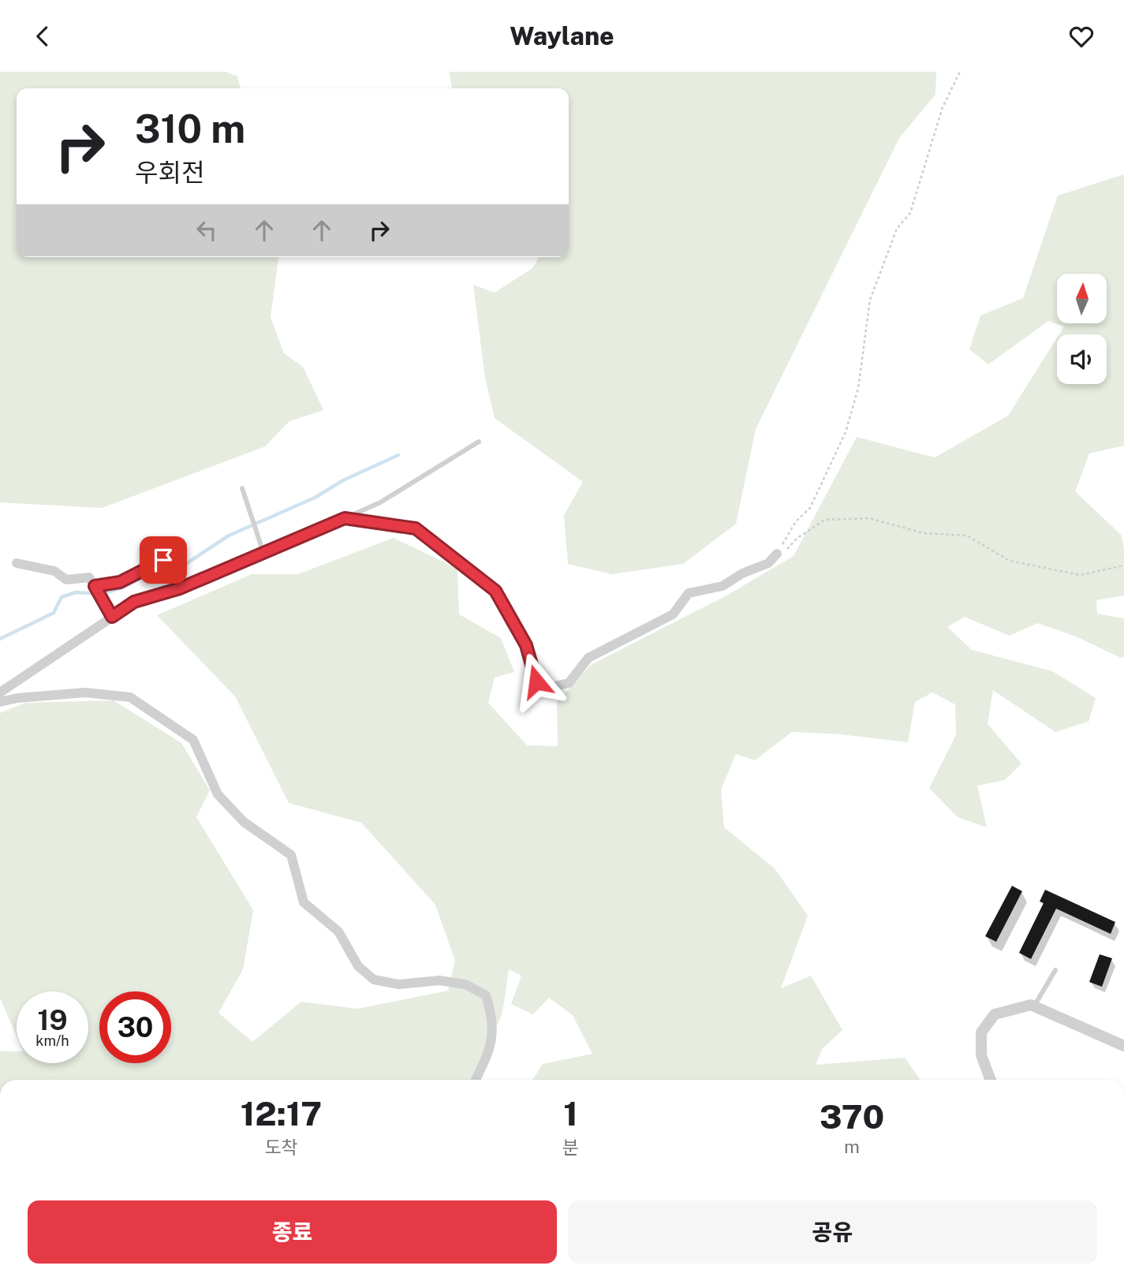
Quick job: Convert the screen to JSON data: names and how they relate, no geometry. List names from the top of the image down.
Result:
{
  "north": "top",
  "page": {
    "header": "Waylane",
    "turn": ["310 m", "우회전"],
    "speed": "19 km/h",
    "limit": "30",
    "eta": [
      "12:17",
      "도착",
      "1",
      "분",
      "370",
      "m"
    ],
    "buttons": ["종료", "공유"]
  }
}
